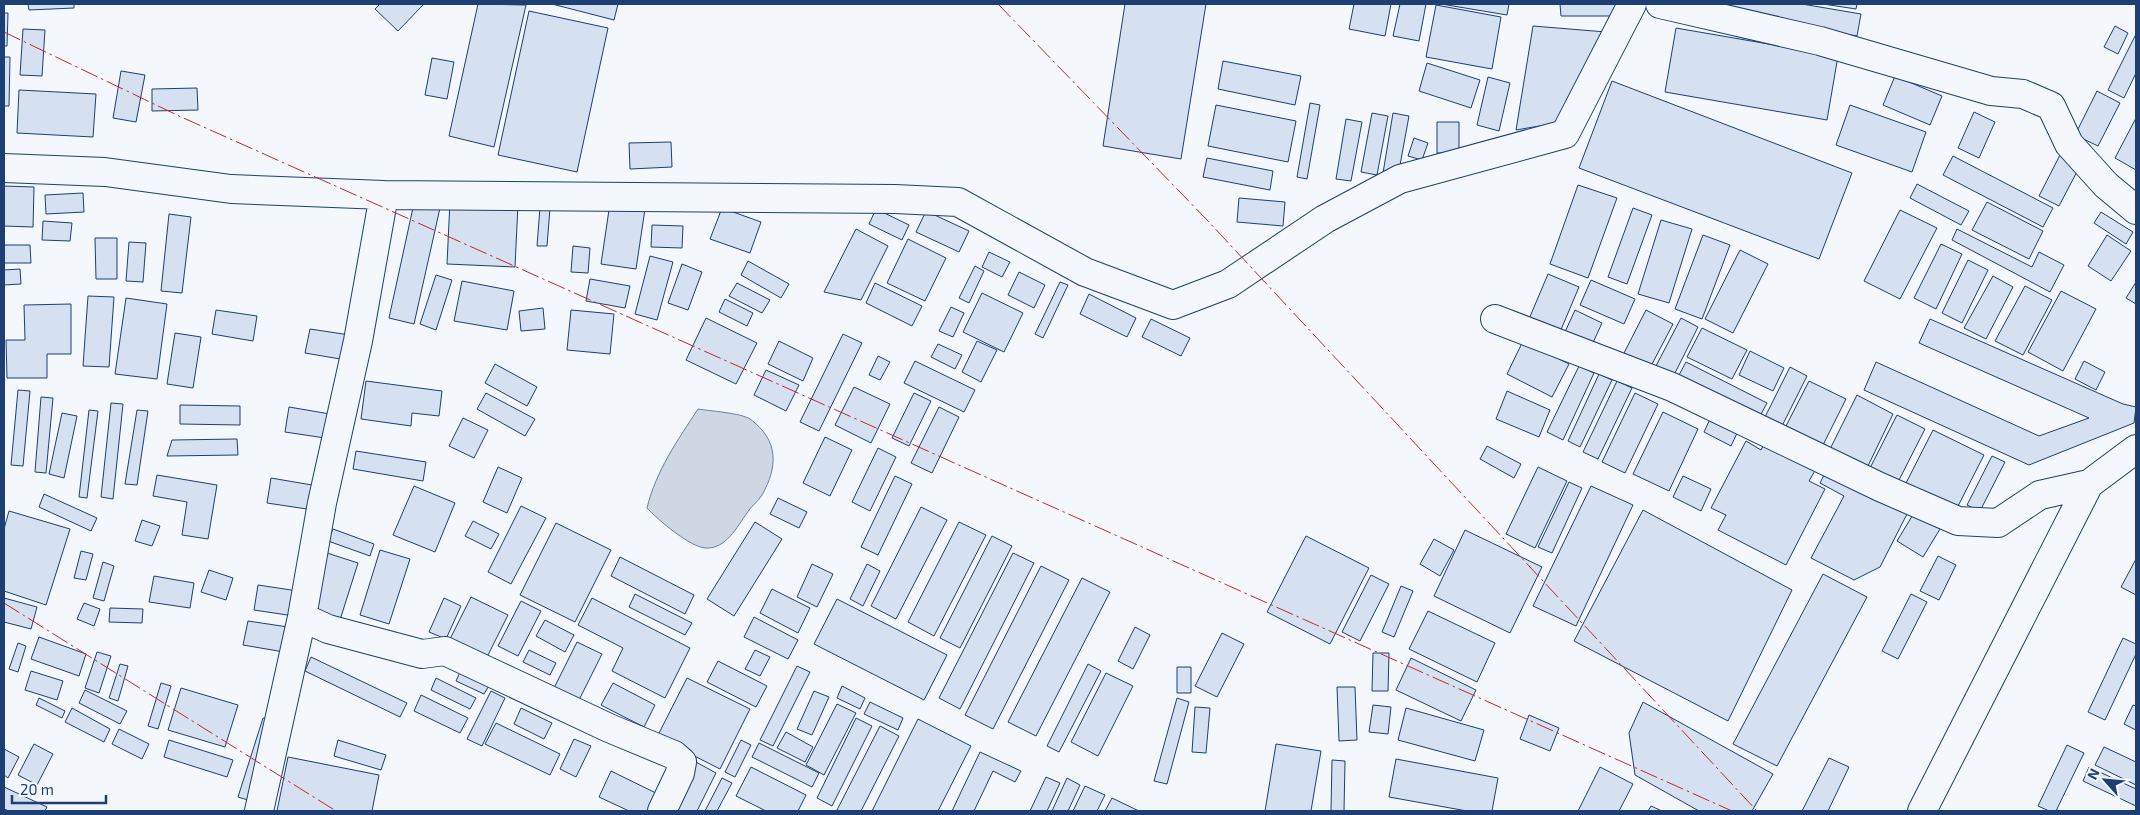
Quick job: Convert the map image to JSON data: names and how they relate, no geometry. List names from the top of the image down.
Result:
{
  "scale_bar": "20 m",
  "north": "top left"
}
